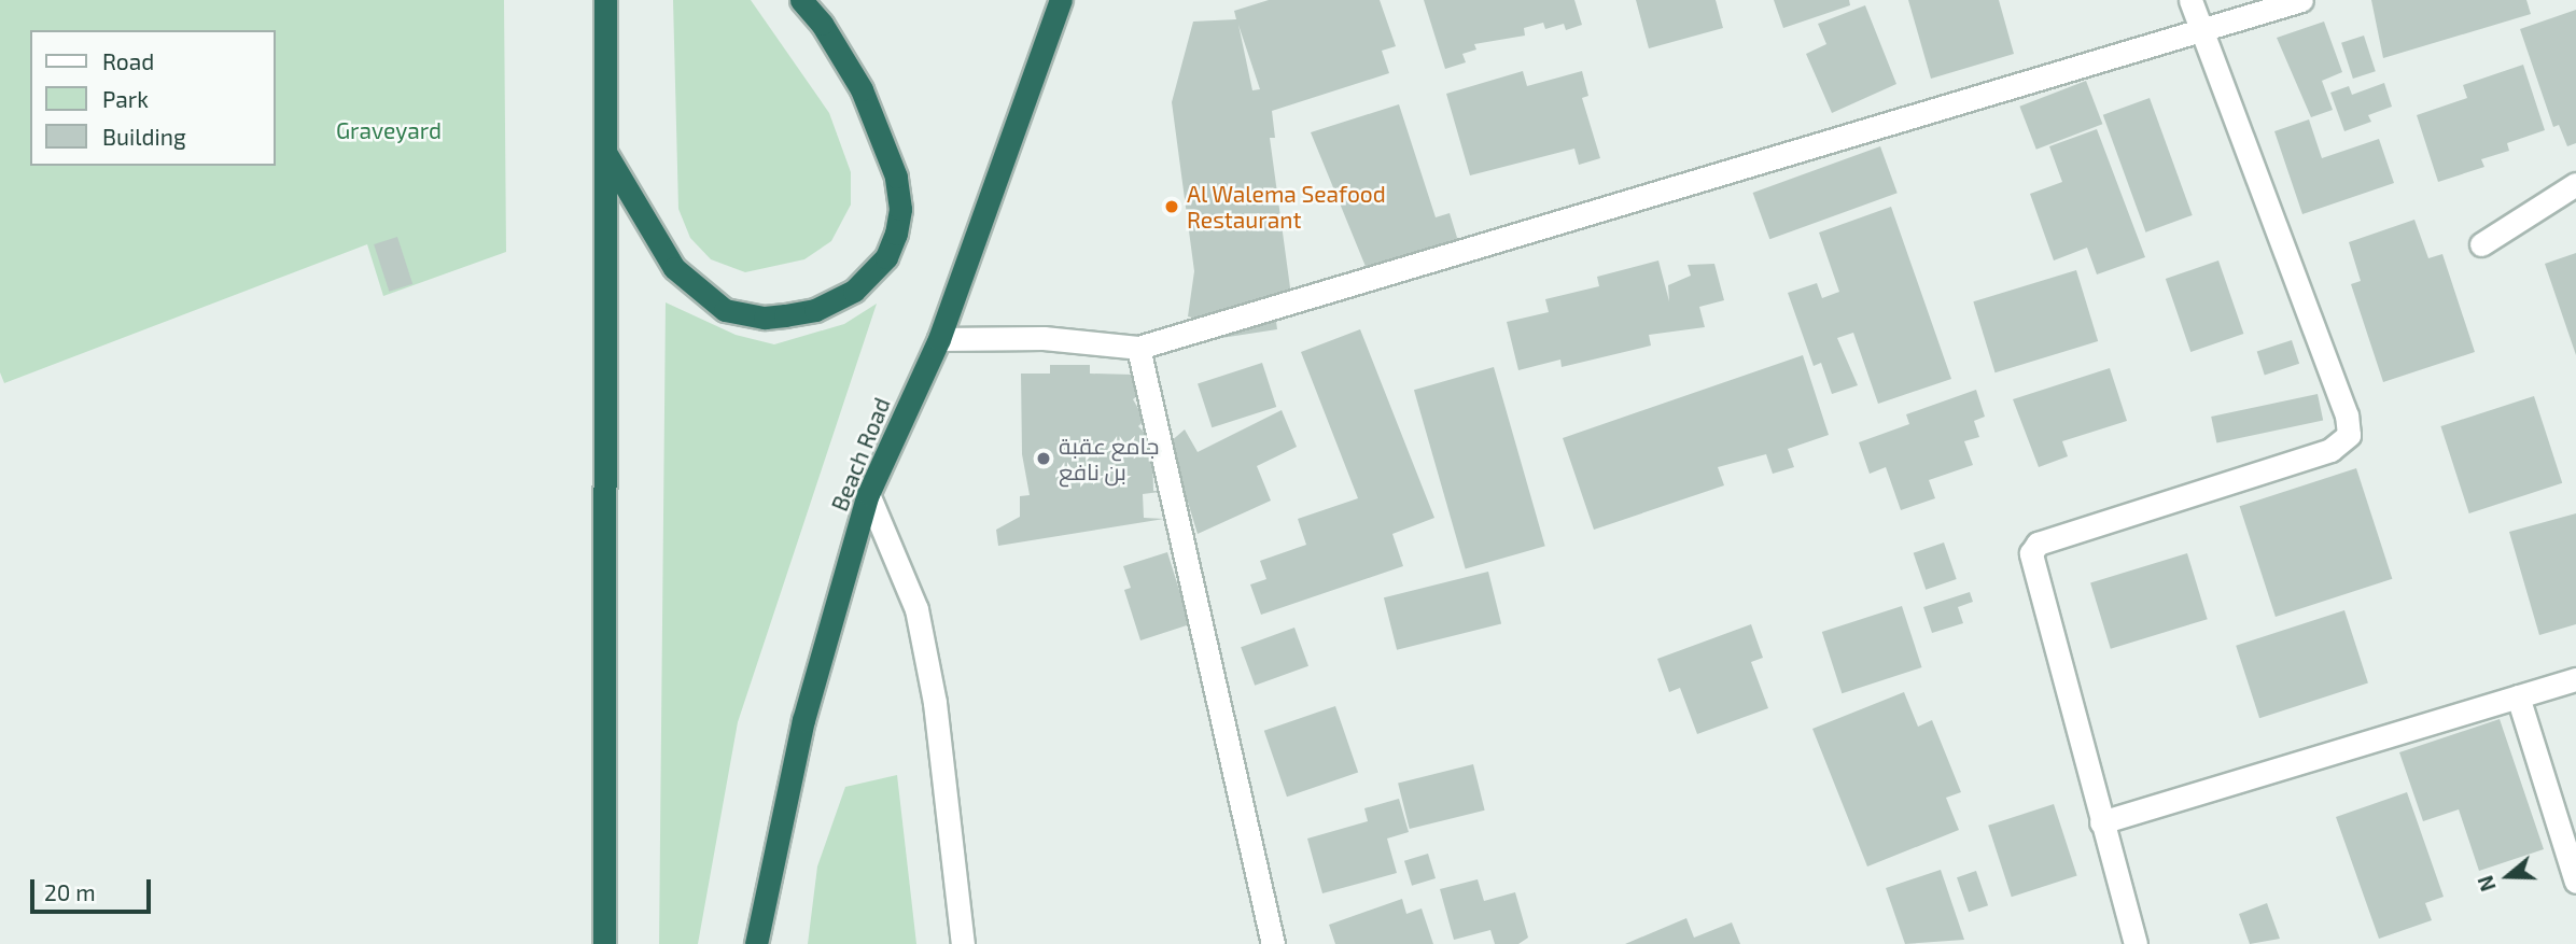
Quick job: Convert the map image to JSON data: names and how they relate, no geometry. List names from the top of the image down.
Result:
{
  "streets": {
    "highway": ["Beach Road"]
  },
  "parks": ["Graveyard"],
  "places": ["Al Walema Seafood Restaurant", "جامع عقبة بن نافع"],
  "legend": ["Road", "Park", "Building"],
  "scale_bar": "20 m",
  "north": "left"
}
